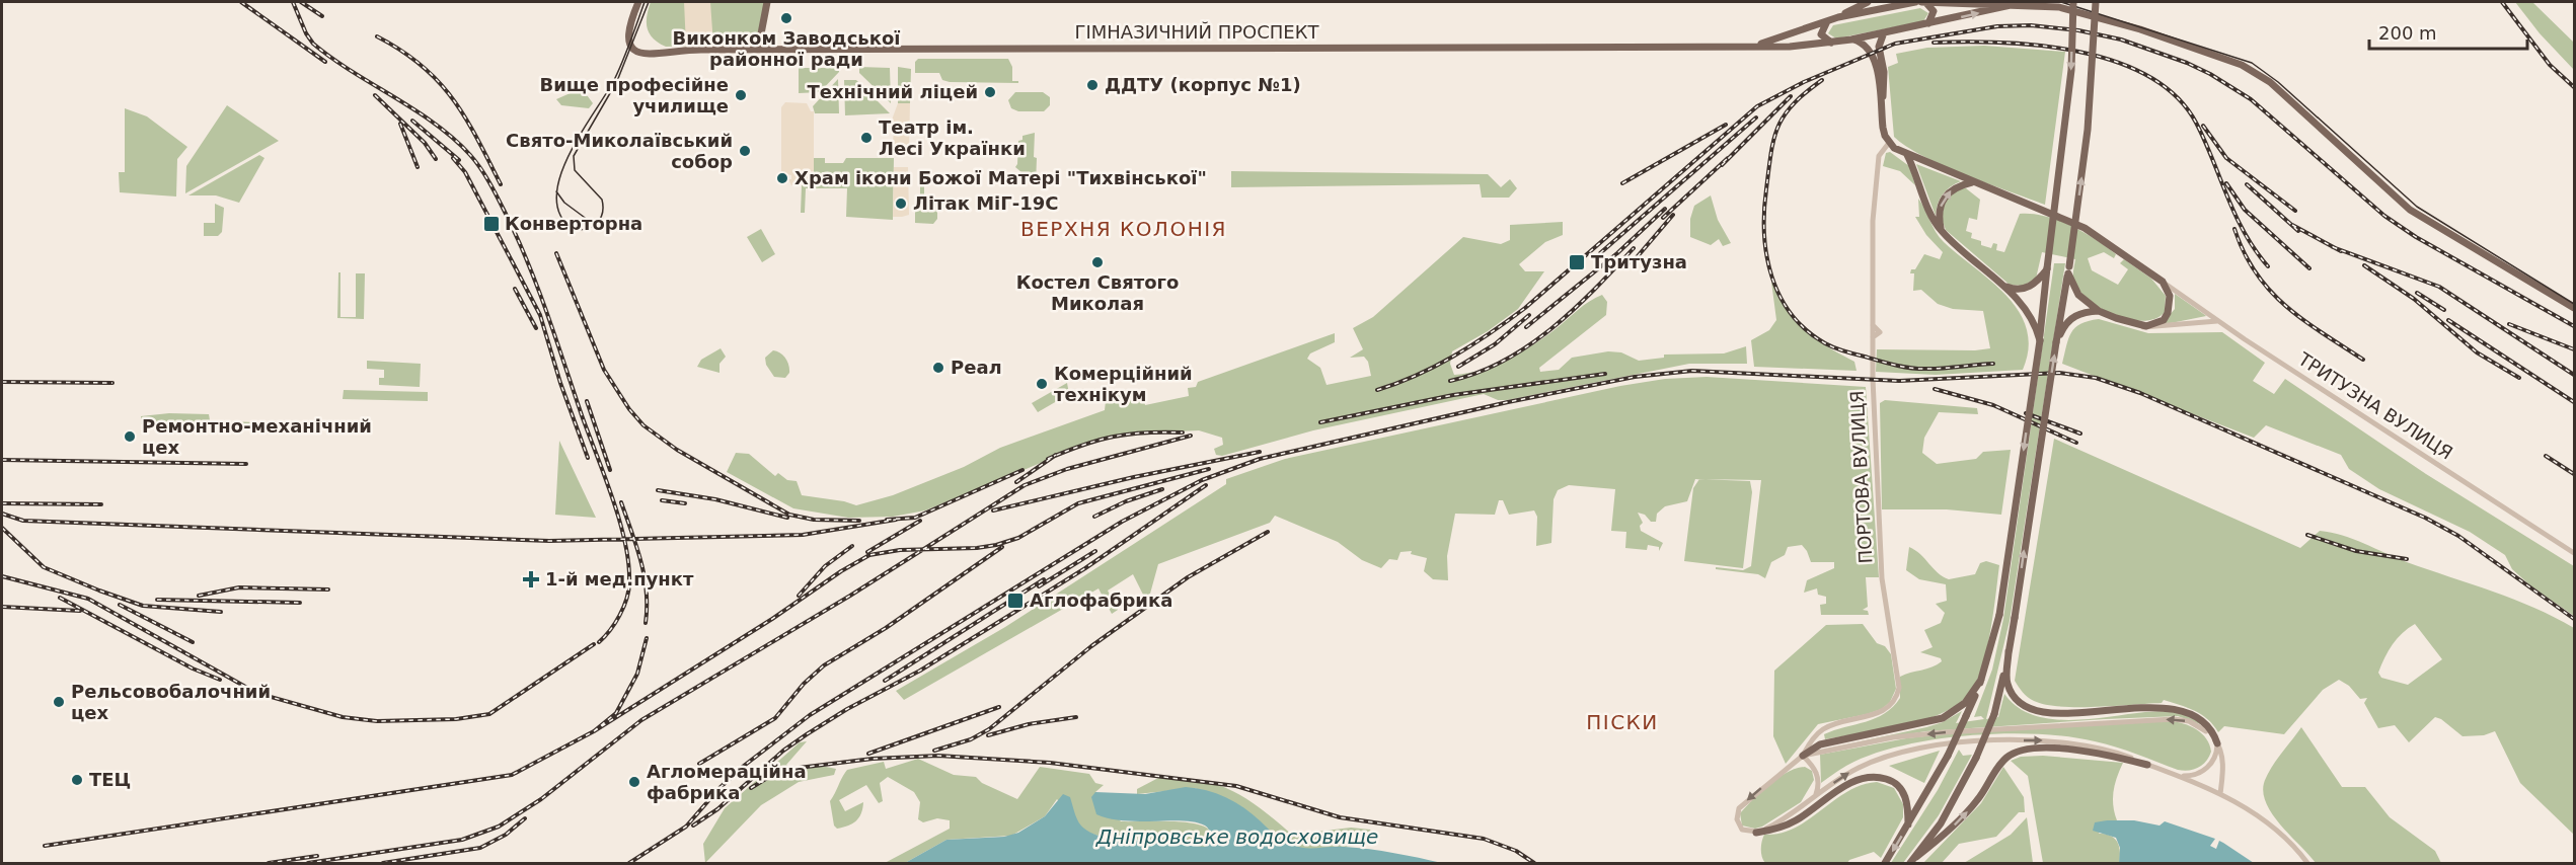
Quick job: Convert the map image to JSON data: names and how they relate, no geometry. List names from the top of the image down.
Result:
{
  "streets": {
    "main road": ["ГІМНАЗИЧНИЙ ПРОСПЕКТ"],
    "street": ["ТРИТУЗНА ВУЛИЦЯ", "ПОРТОВА ВУЛИЦЯ"]
  },
  "districts": ["ВЕРХНЯ КОЛОНІЯ", "ПІСКИ"],
  "water": ["Дніпровське водосховище"],
  "places": {
    "other": [
      "Виконком Заводської районної ради",
      "ДДТУ (корпус №1)",
      "Технічний ліцей",
      "Вище професійне училище",
      "Театр ім. Лесі Українки",
      "Свято-Миколаївський собор",
      "Храм ікони Божої Матері \"Тихвінської\"",
      "Літак МіГ-19С",
      "Костел Святого Миколая",
      "Реал",
      "Комерційний технікум",
      "Ремонтно-механічний цех",
      "Рельсовобалочний цех",
      "ТЕЦ",
      "Агломераційна фабрика"
    ],
    "transit": ["Конверторна", "Тритузна", "Аглофабрика"],
    "health": ["1-й мед.пункт"]
  },
  "scale_bar": "200 m"
}
